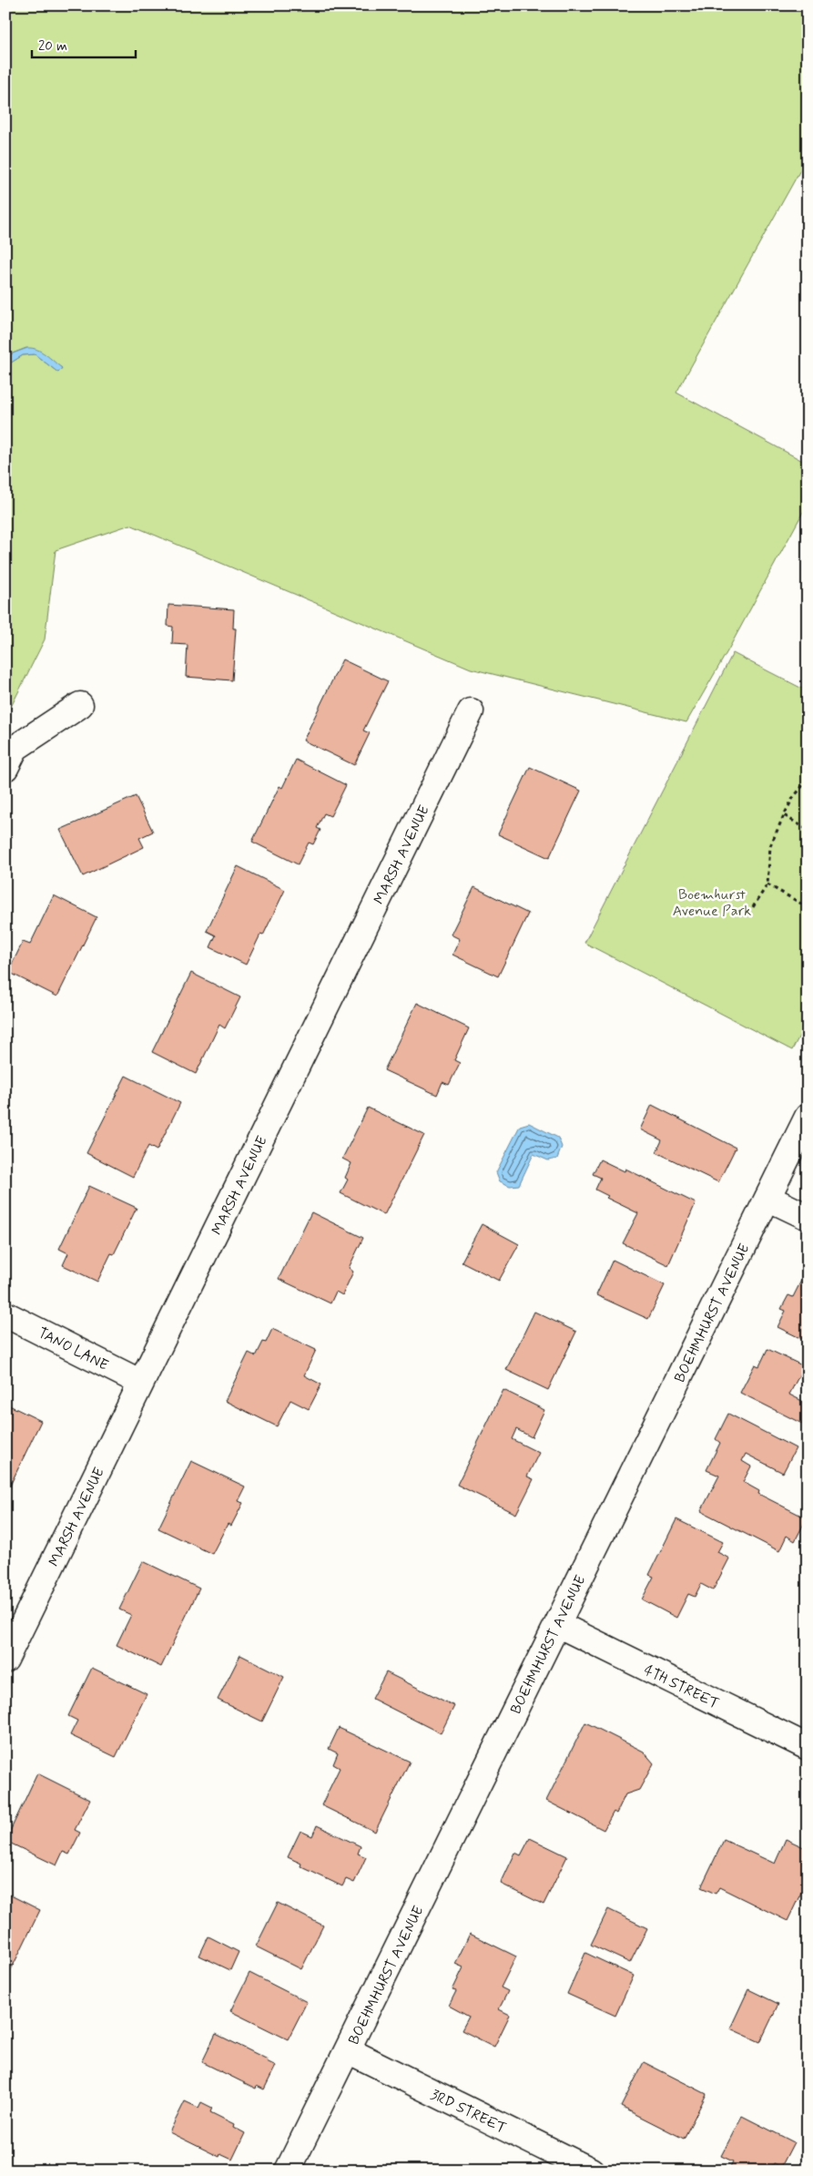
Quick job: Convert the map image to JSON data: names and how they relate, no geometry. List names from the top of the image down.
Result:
{
  "streets": {
    "street": [
      "MARSH AVENUE",
      "BOEHMHURST AVENUE",
      "TANO LANE",
      "4TH STREET",
      "3RD STREET"
    ]
  },
  "crossings": [
    ["MARSH AVENUE", "TANO LANE"],
    ["BOEHMHURST AVENUE", "4TH STREET"],
    ["BOEHMHURST AVENUE", "3RD STREET"]
  ],
  "parks": ["Boemhurst Avenue Park"],
  "scale_bar": "20 m"
}
